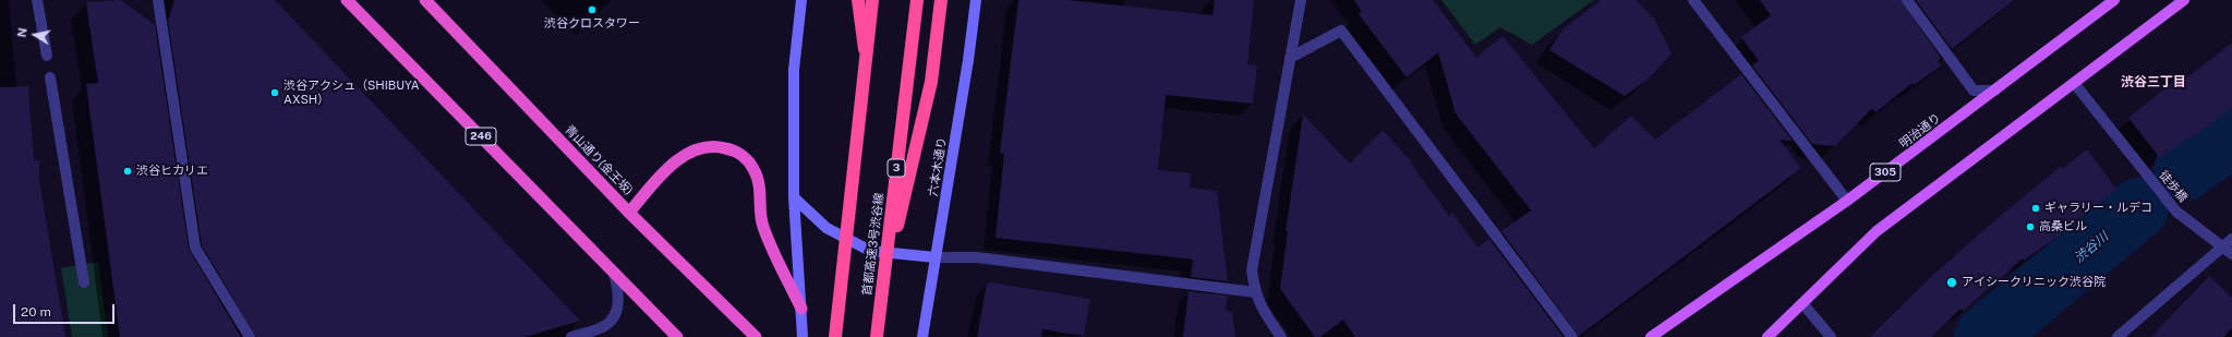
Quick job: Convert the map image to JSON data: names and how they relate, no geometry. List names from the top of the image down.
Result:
{
  "streets": {
    "highway": [
      "246",
      "青山通り(金王坂)",
      "3",
      "首都高速3号渋谷線"
    ],
    "main road": ["明治通り", "六本木通り", "305"],
    "street": ["徒歩橋"]
  },
  "districts": ["渋谷三丁目"],
  "water": ["渋谷川"],
  "places": [
    "渋谷クロスタワー",
    "渋谷アクシュ（SHIBUYA AXSH）",
    "渋谷ヒカリエ",
    "ギャラリー・ルデコ",
    "高桑ビル",
    "アイシークリニック渋谷院"
  ],
  "scale_bar": "20 m",
  "north": "left"
}
